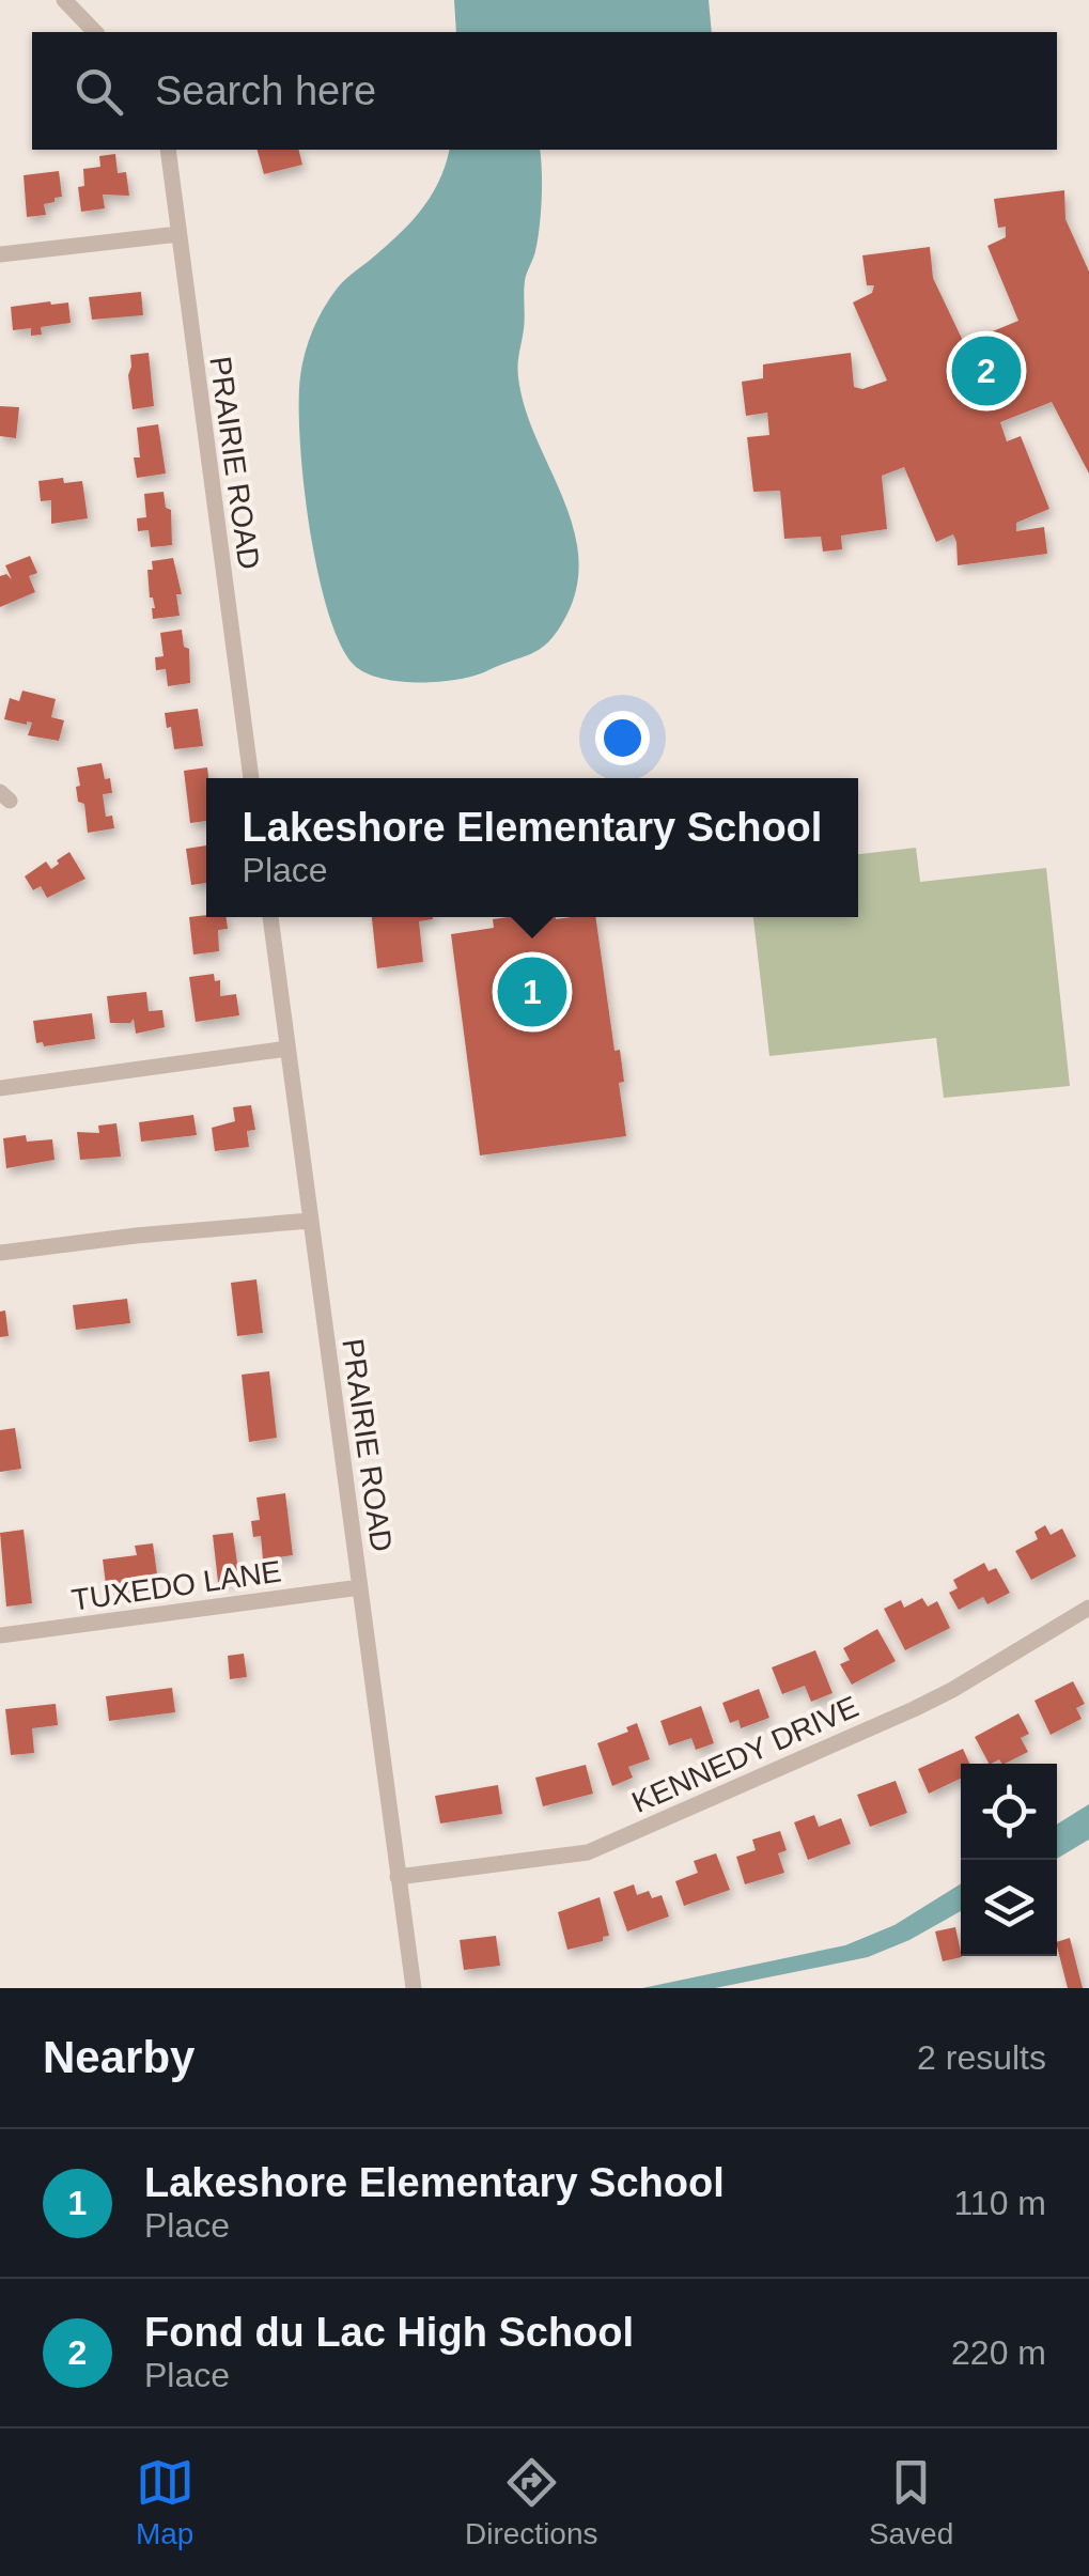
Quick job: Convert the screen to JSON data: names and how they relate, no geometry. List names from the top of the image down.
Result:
{
  "streets": {
    "street": ["PRAIRIE ROAD", "TUXEDO LANE", "KENNEDY DRIVE"]
  },
  "crossings": [
    ["PRAIRIE ROAD", "TUXEDO LANE"],
    ["PRAIRIE ROAD", "KENNEDY DRIVE"]
  ],
  "page": {
    "search": "Search here",
    "pins": ["2", "1"],
    "popup": ["Lakeshore Elementary School", "Place"],
    "heading": ["Nearby", "2 results"],
    "list": [
      {
        "mark": "1",
        "name": "Lakeshore Elementary School",
        "note": "Place",
        "value": "110 m"
      },
      {
        "mark": "2",
        "name": "Fond du Lac High School",
        "note": "Place",
        "value": "220 m"
      }
    ],
    "nav": ["Map", "Directions", "Saved"]
  }
}
